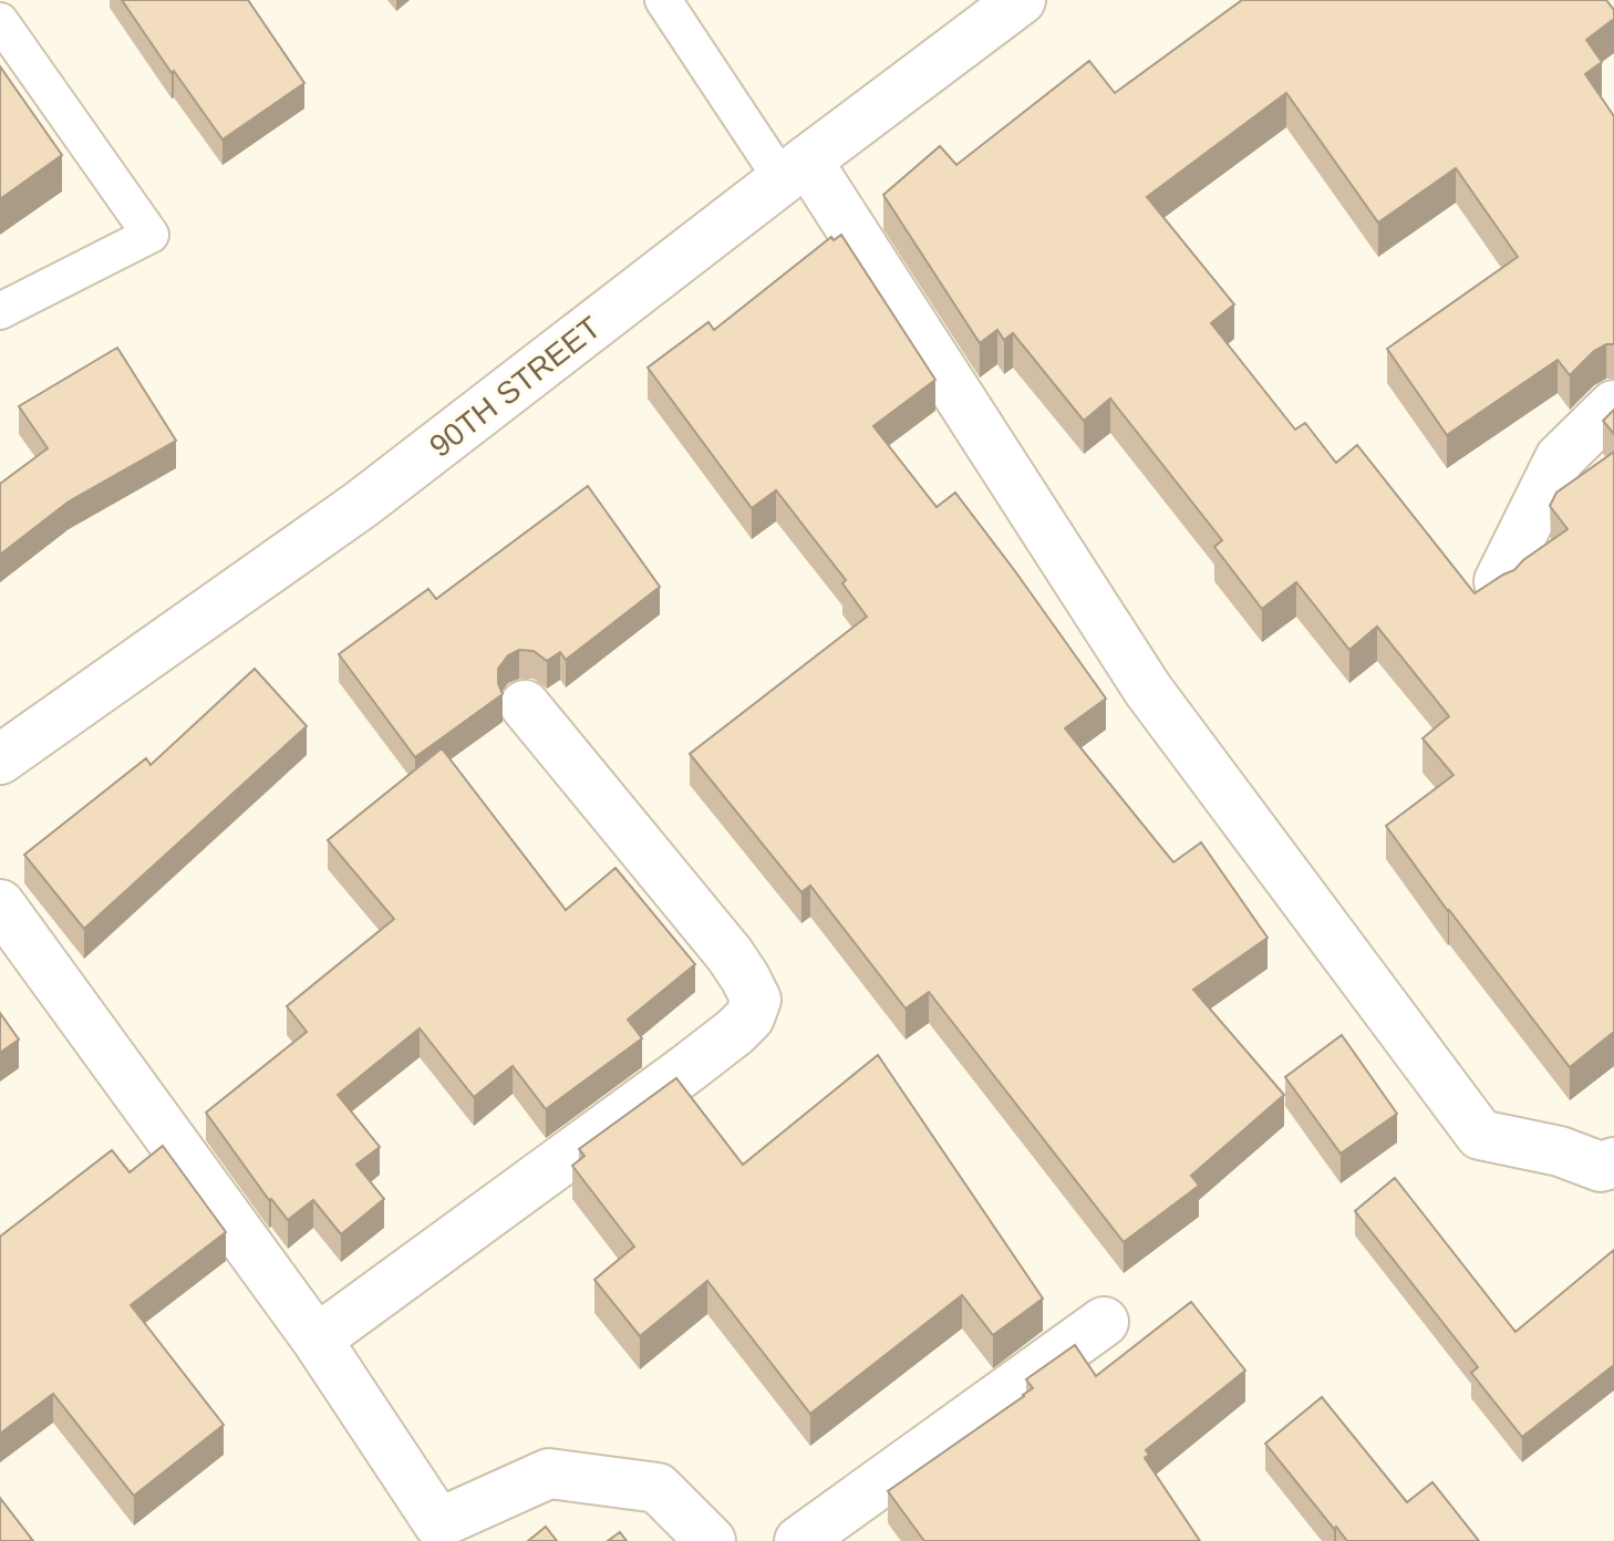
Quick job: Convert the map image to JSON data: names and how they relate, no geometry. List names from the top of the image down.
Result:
{
  "streets": {
    "street": ["90TH STREET"]
  }
}
